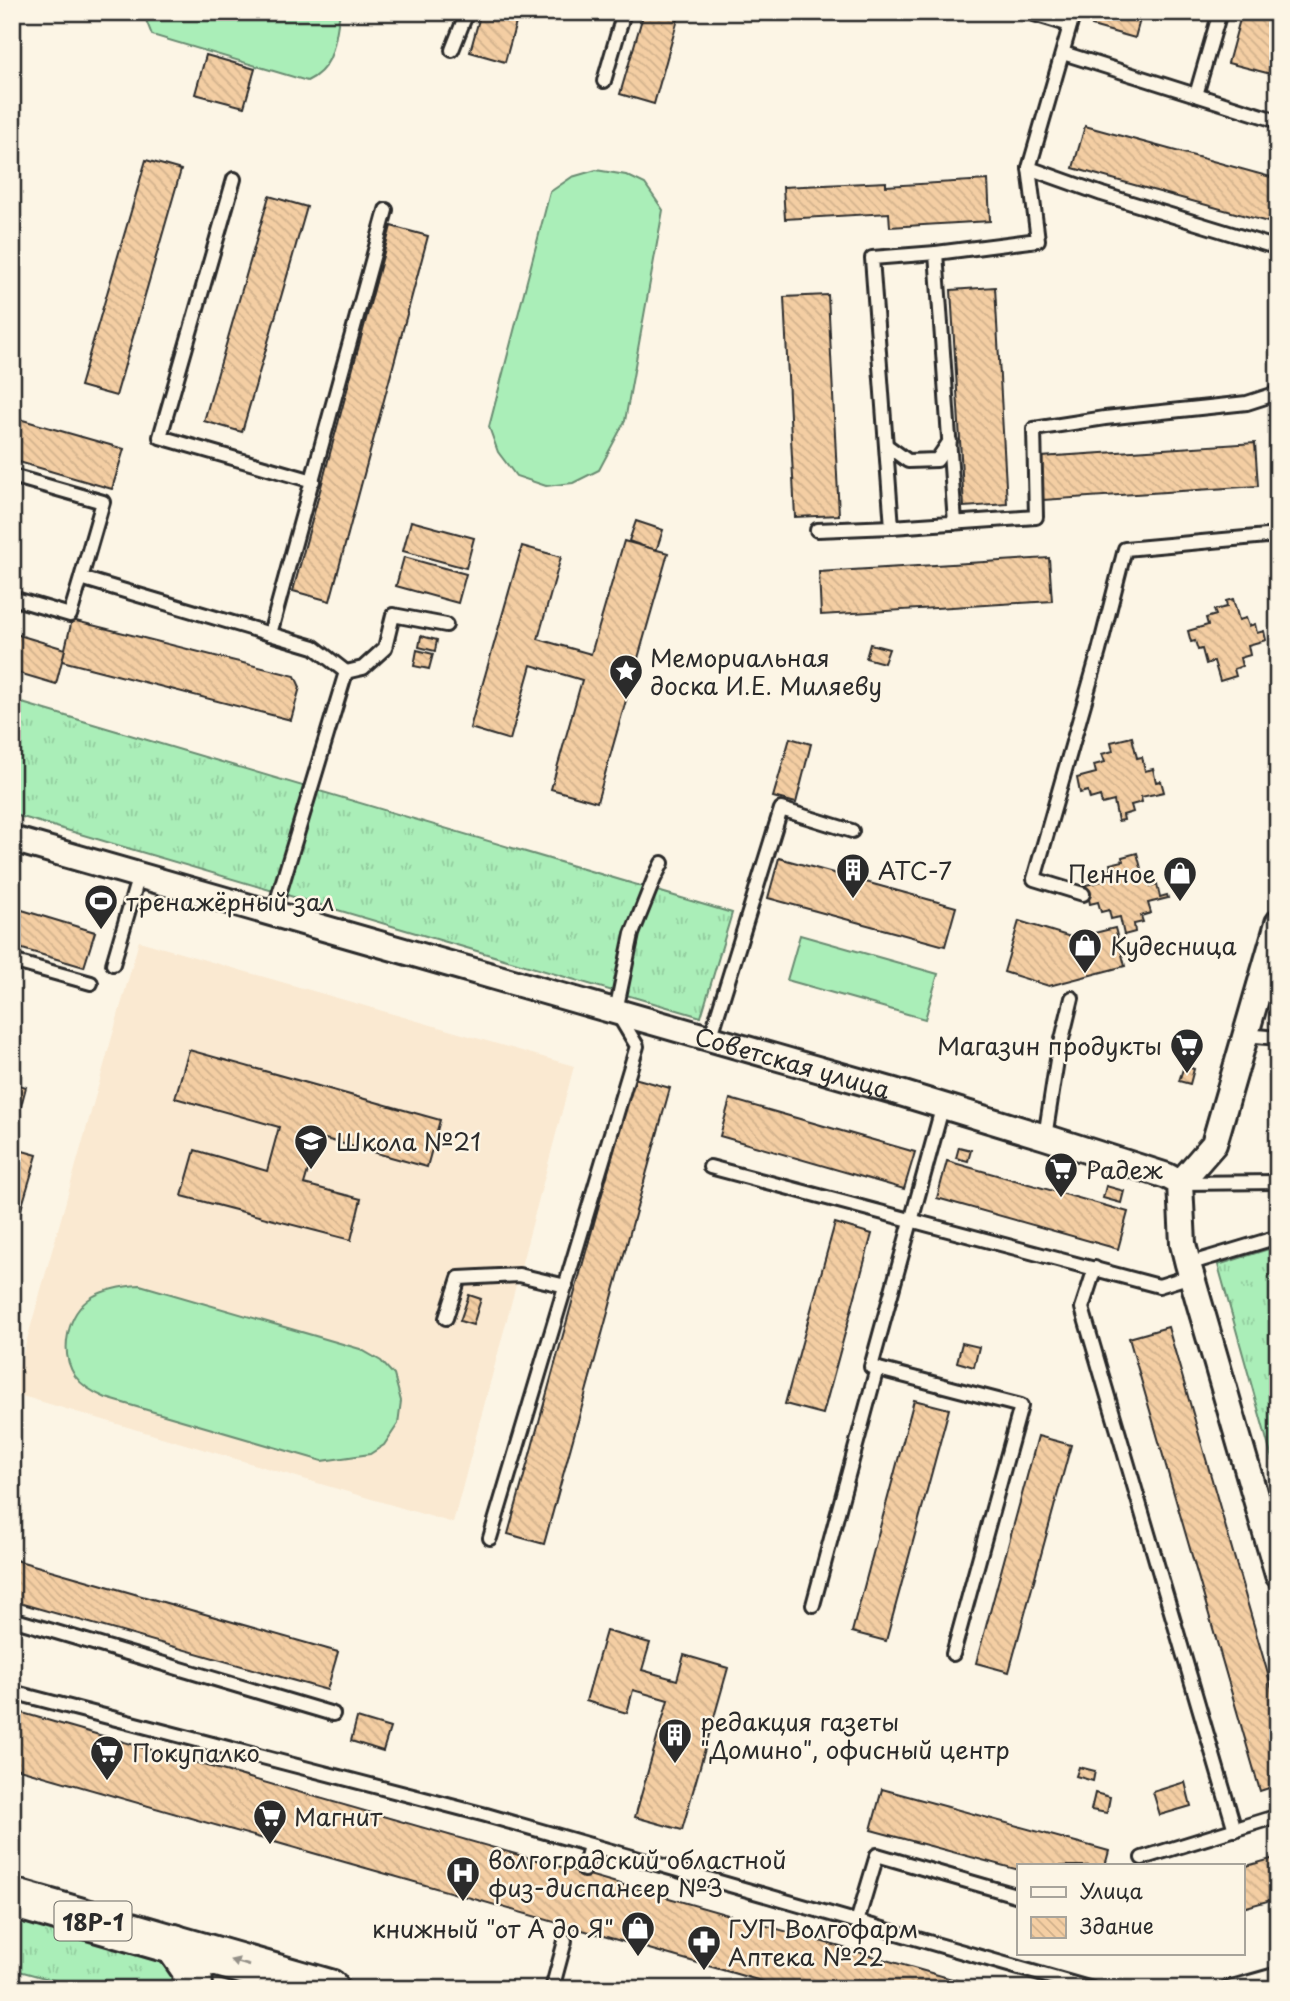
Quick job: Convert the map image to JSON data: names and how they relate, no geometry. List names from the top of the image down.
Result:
{
  "streets": {
    "main road": ["18Р-1"],
    "street": ["Советская улица"]
  },
  "places": {
    "place": ["Мемориальная доска И.Е. Миляеву"],
    "building": ["АТС-7", "редакция газеты \"Домино\", офисный центр"],
    "shop": ["Пенное", "Кудесница", "книжный \"от А до Я\""],
    "sports": ["тренажёрный зал"],
    "supermarket": [
      "Магазин продукты",
      "Радеж",
      "Покупалко",
      "Магнит"
    ],
    "school or university": ["Школа №21"],
    "hospital": ["волгоградский областной физ-диспансер №3"],
    "pharmacy": ["ГУП Волгофарм Аптека №22"]
  },
  "legend": ["Улица", "Здание"]
}
